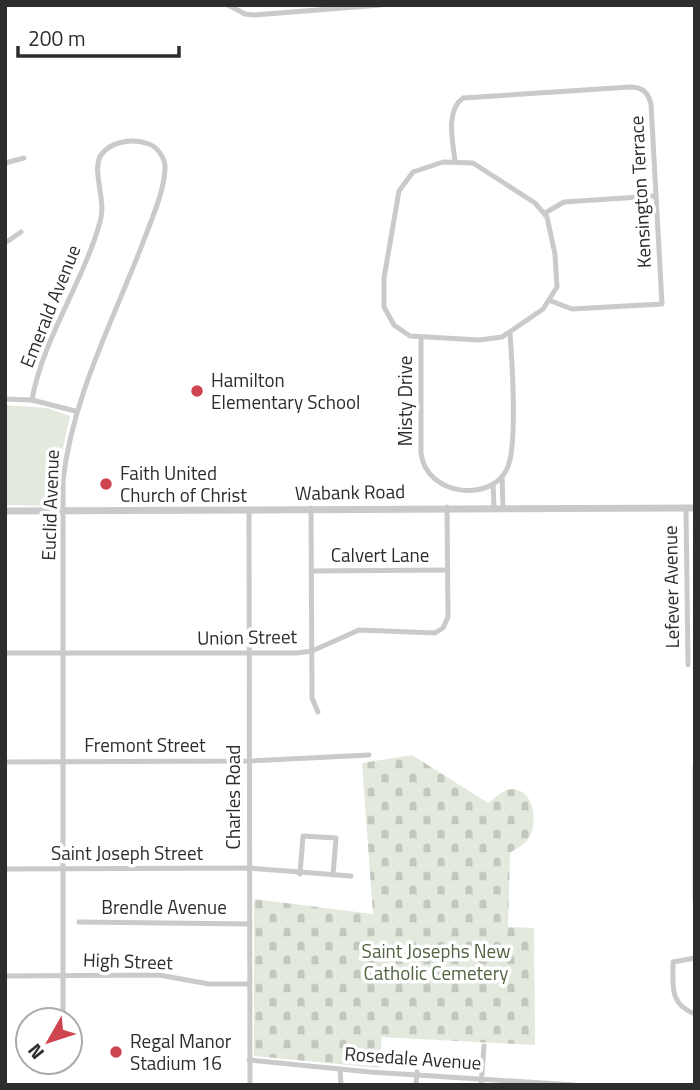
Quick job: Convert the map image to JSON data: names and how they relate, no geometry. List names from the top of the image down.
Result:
{
  "streets": {
    "street": [
      "Kensington Terrace",
      "Emerald Avenue",
      "Misty Drive",
      "Wabank Road",
      "Euclid Avenue",
      "Calvert Lane",
      "Lefever Avenue",
      "Union Street",
      "Fremont Street",
      "Charles Road",
      "Saint Joseph Street",
      "Brendle Avenue",
      "High Street",
      "Rosedale Avenue"
    ]
  },
  "crossings": [
    ["Kensington Terrace", "Misty Drive"],
    ["Emerald Avenue", "Euclid Avenue"],
    ["Wabank Road", "Euclid Avenue"],
    ["Wabank Road", "Lefever Avenue"],
    ["Wabank Road", "Union Street"],
    ["Wabank Road", "Charles Road"],
    ["Euclid Avenue", "Union Street"],
    ["Euclid Avenue", "Fremont Street"],
    ["Euclid Avenue", "Saint Joseph Street"],
    ["Euclid Avenue", "High Street"],
    ["Calvert Lane", "Union Street"],
    ["Union Street", "Charles Road"],
    ["Fremont Street", "Charles Road"],
    ["Charles Road", "Saint Joseph Street"],
    ["Charles Road", "Brendle Avenue"],
    ["Charles Road", "High Street"],
    ["Charles Road", "Rosedale Avenue"]
  ],
  "parks": ["Saint Josephs New Catholic Cemetery"],
  "places": ["Hamilton Elementary School", "Faith United Church of Christ", "Regal Manor Stadium 16"],
  "scale_bar": "200 m",
  "north": "bottom left"
}
